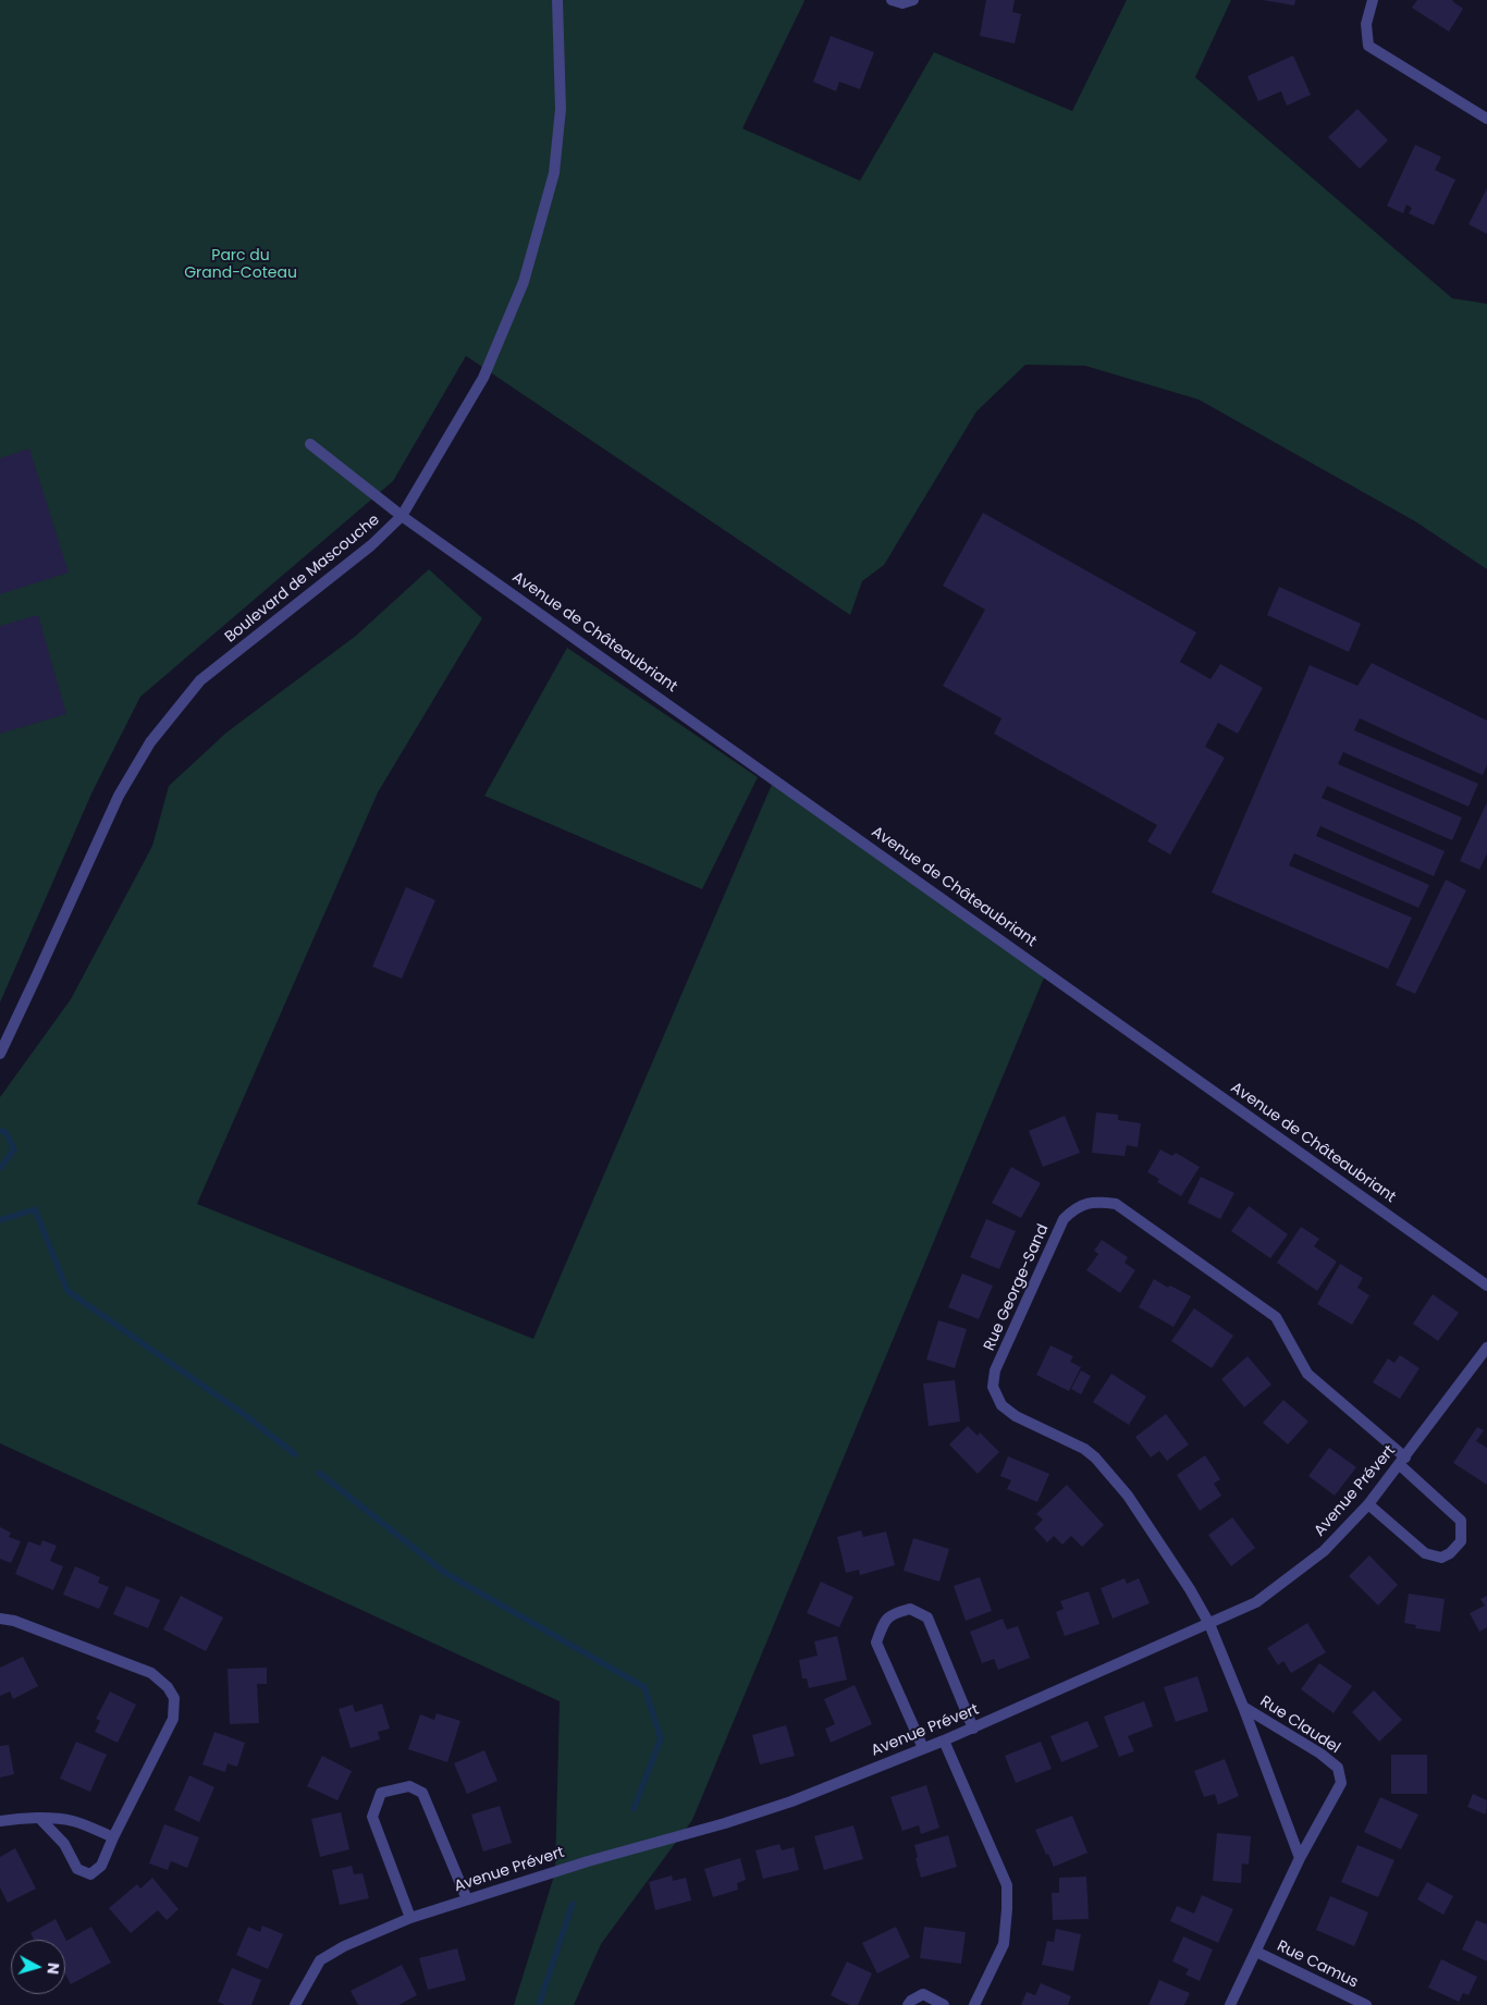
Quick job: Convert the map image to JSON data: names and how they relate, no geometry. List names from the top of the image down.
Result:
{
  "streets": {
    "street": [
      "Boulevard de Mascouche",
      "Avenue de Châteaubriant",
      "Rue George-Sand",
      "Avenue Prévert",
      "Rue Claudel",
      "Rue Camus"
    ]
  },
  "crossings": [
    ["Boulevard de Mascouche", "Avenue de Châteaubriant"],
    ["Rue George-Sand", "Avenue Prévert"],
    ["Rue George-Sand", "Rue Claudel"],
    ["Avenue Prévert", "Rue Claudel"],
    ["Rue Claudel", "Rue Camus"]
  ],
  "parks": ["Parc du Grand-Coteau"],
  "north": "right"
}
